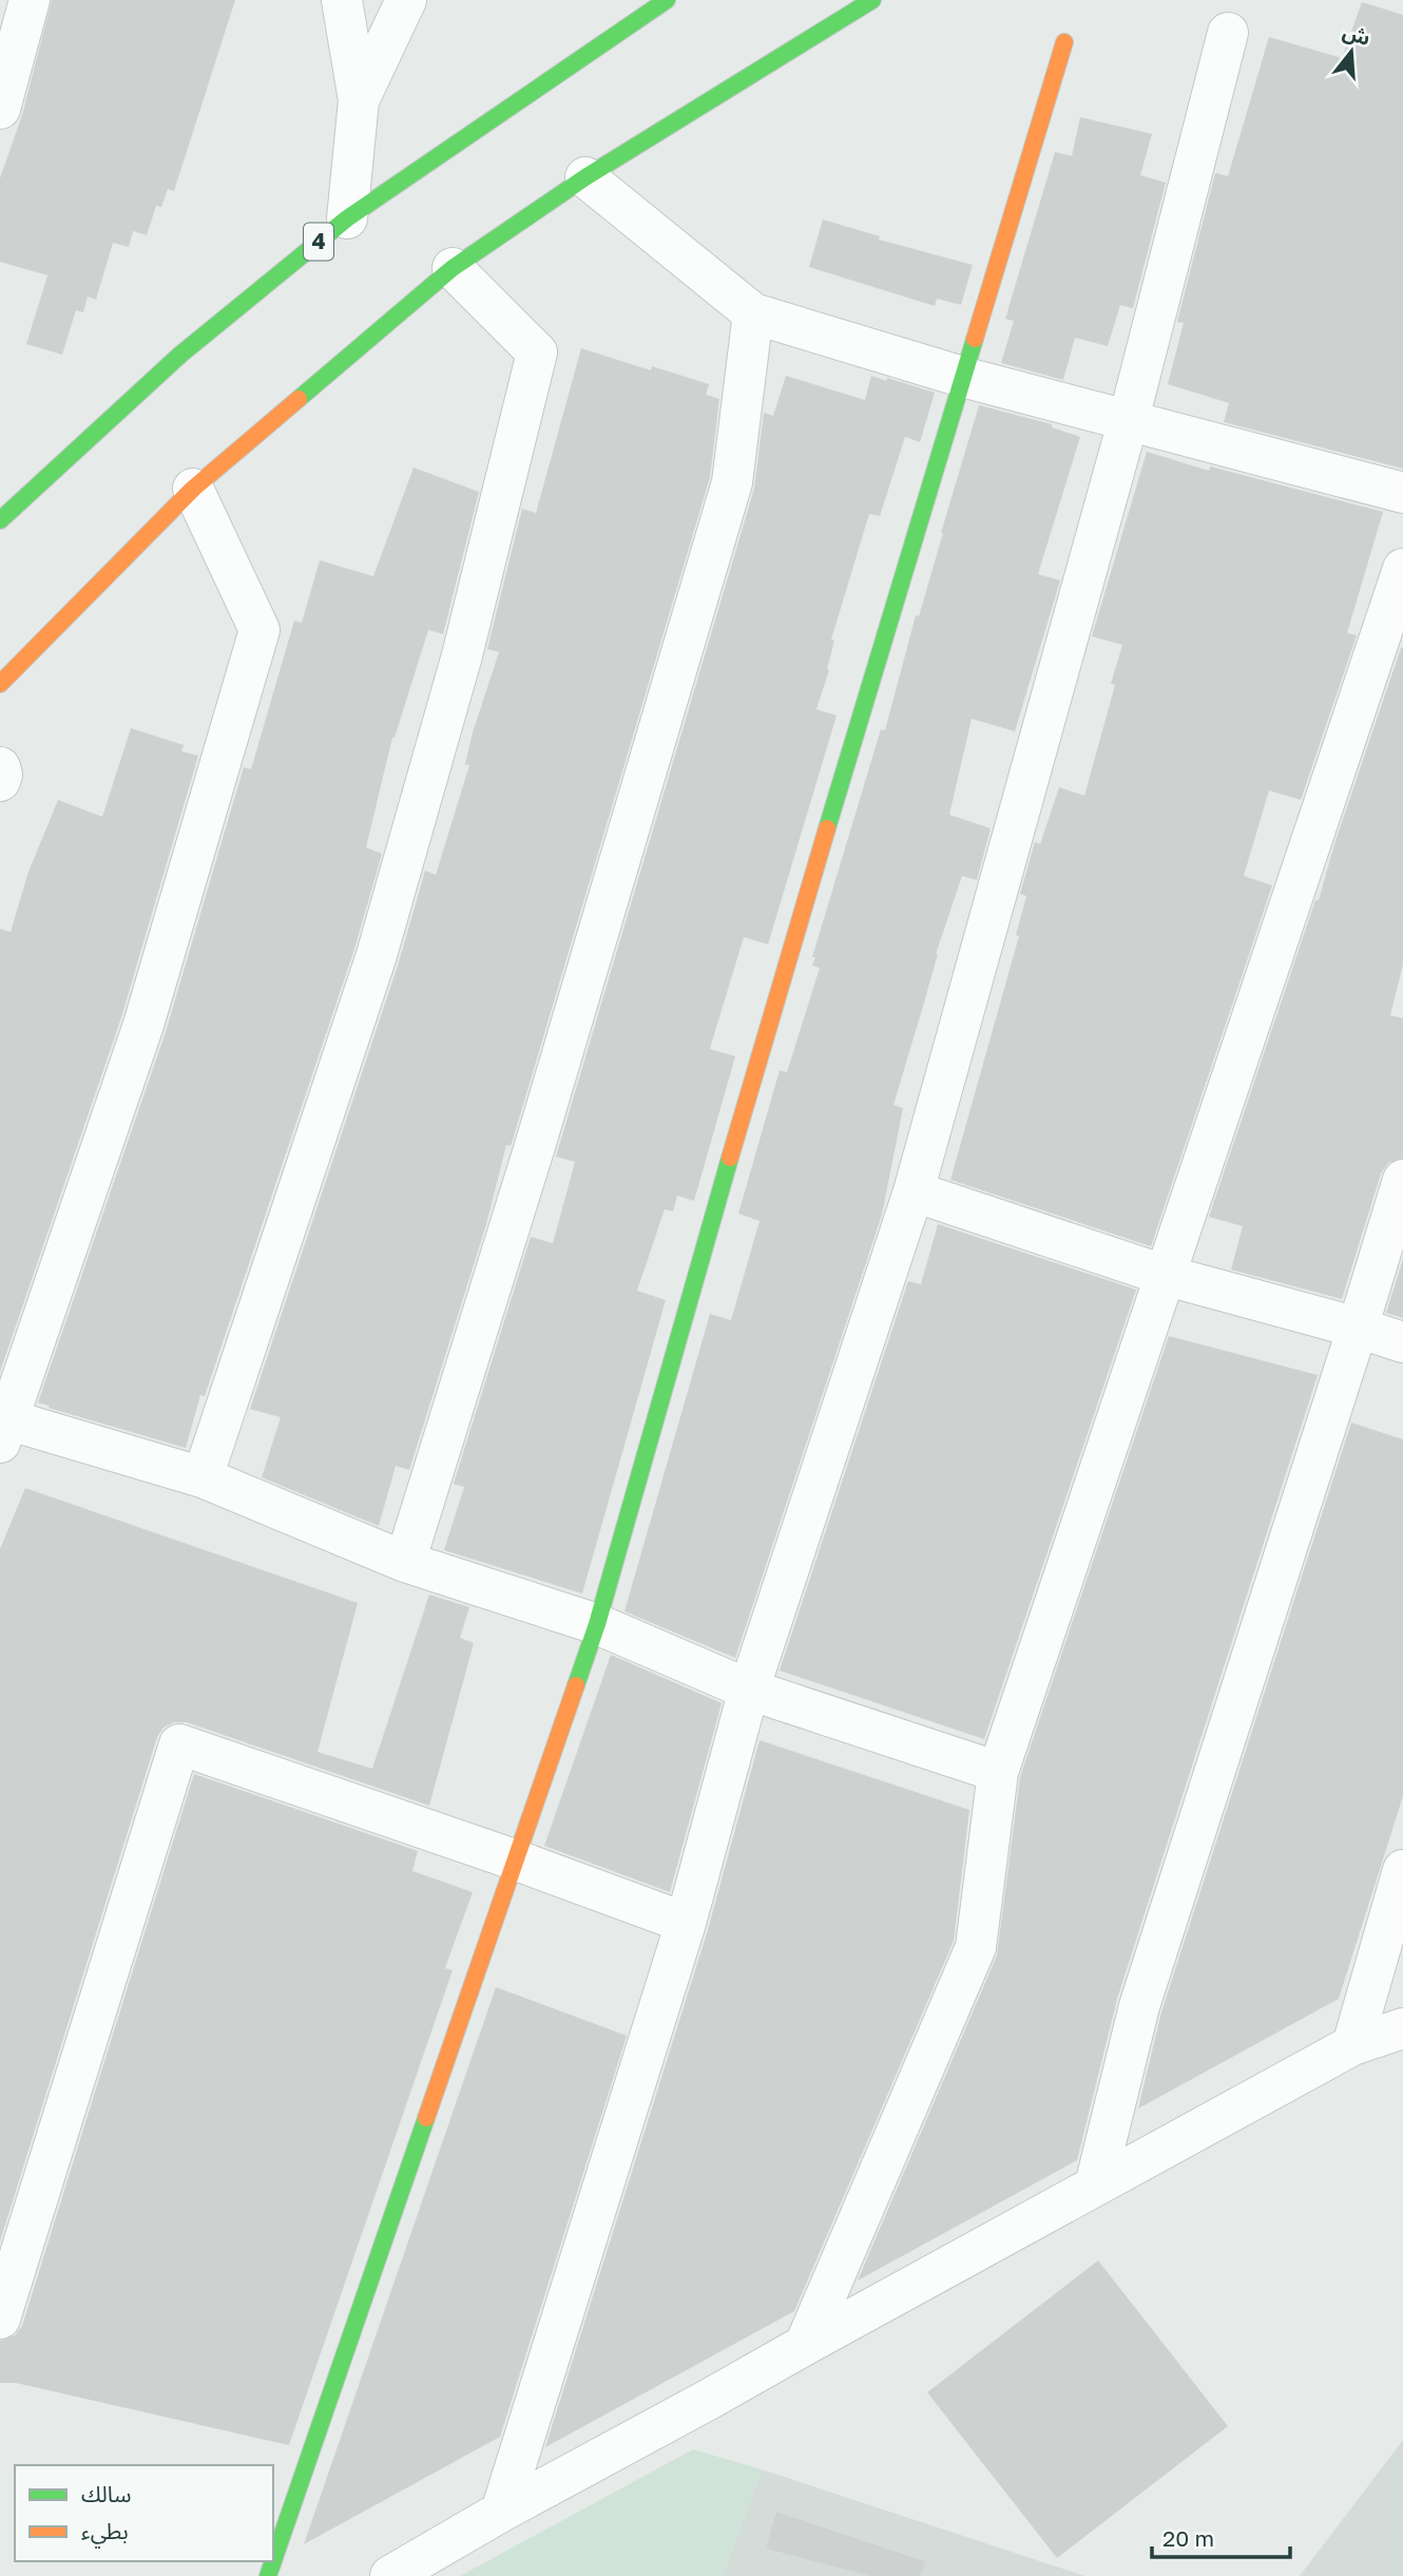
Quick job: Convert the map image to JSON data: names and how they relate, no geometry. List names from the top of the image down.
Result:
{
  "streets": {
    "main road": ["4"]
  },
  "legend": ["سالك", "بطيء"],
  "scale_bar": "20 m",
  "north": "top"
}
